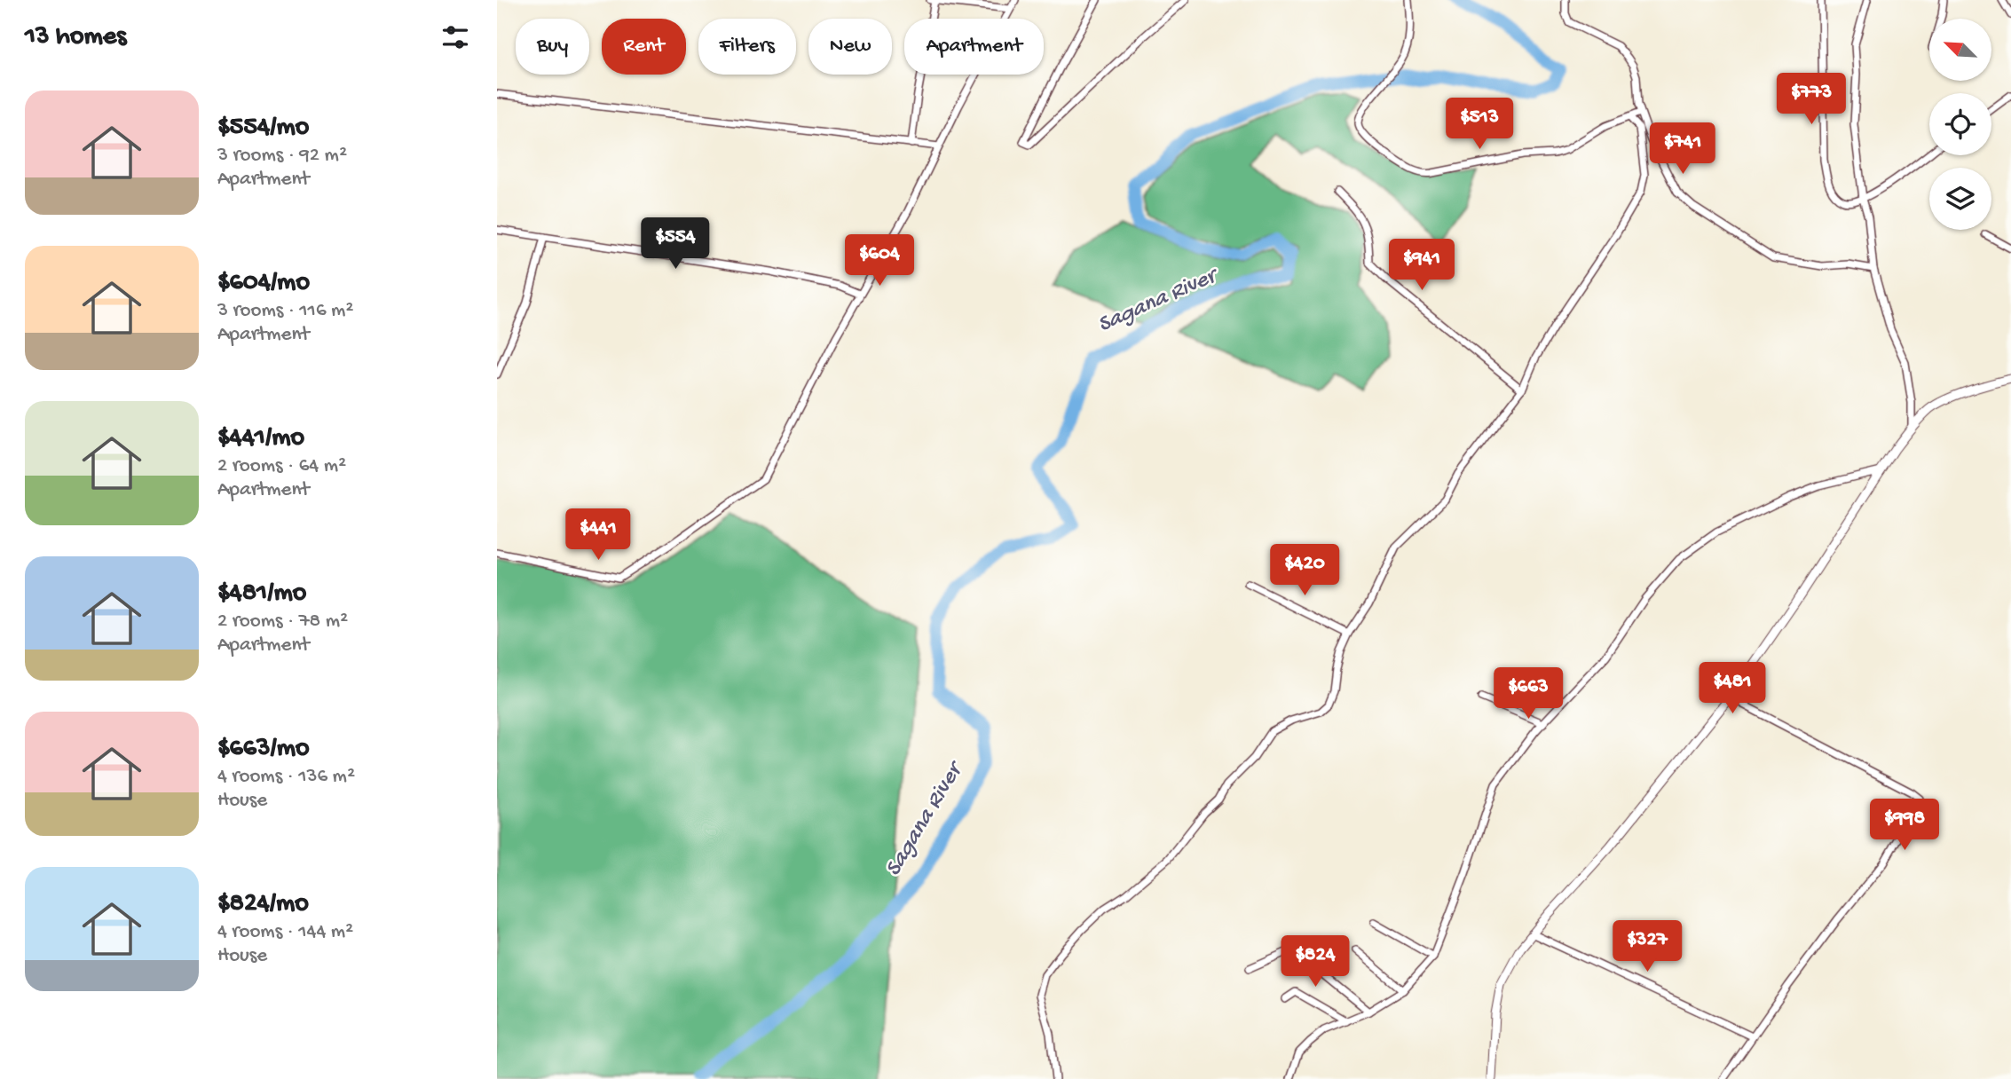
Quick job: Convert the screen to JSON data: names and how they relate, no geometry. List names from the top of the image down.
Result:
{
  "water": ["Sagana River"],
  "north": "top left",
  "page": {
    "heading": "13 homes",
    "chip": [
      "Buy",
      "Rent",
      "Filters",
      "New",
      "Apartment"
    ],
    "price": [
      "$773",
      "$513",
      "$741",
      "$554",
      "$604",
      "$941",
      "$441",
      "$420",
      "$481",
      "$663",
      "$998",
      "$327",
      "$824"
    ],
    "list": [
      {
        "name": "$554/mo",
        "note": "3 rooms · 92 m² · Apartment"
      },
      {
        "name": "$604/mo",
        "note": "3 rooms · 116 m² · Apartment"
      },
      {
        "name": "$441/mo",
        "note": "2 rooms · 64 m² · Apartment"
      },
      {
        "name": "$481/mo",
        "note": "2 rooms · 78 m² · Apartment"
      },
      {
        "name": "$663/mo",
        "note": "4 rooms · 136 m² · House"
      },
      {
        "name": "$824/mo",
        "note": "4 rooms · 144 m² · House"
      }
    ]
  }
}
